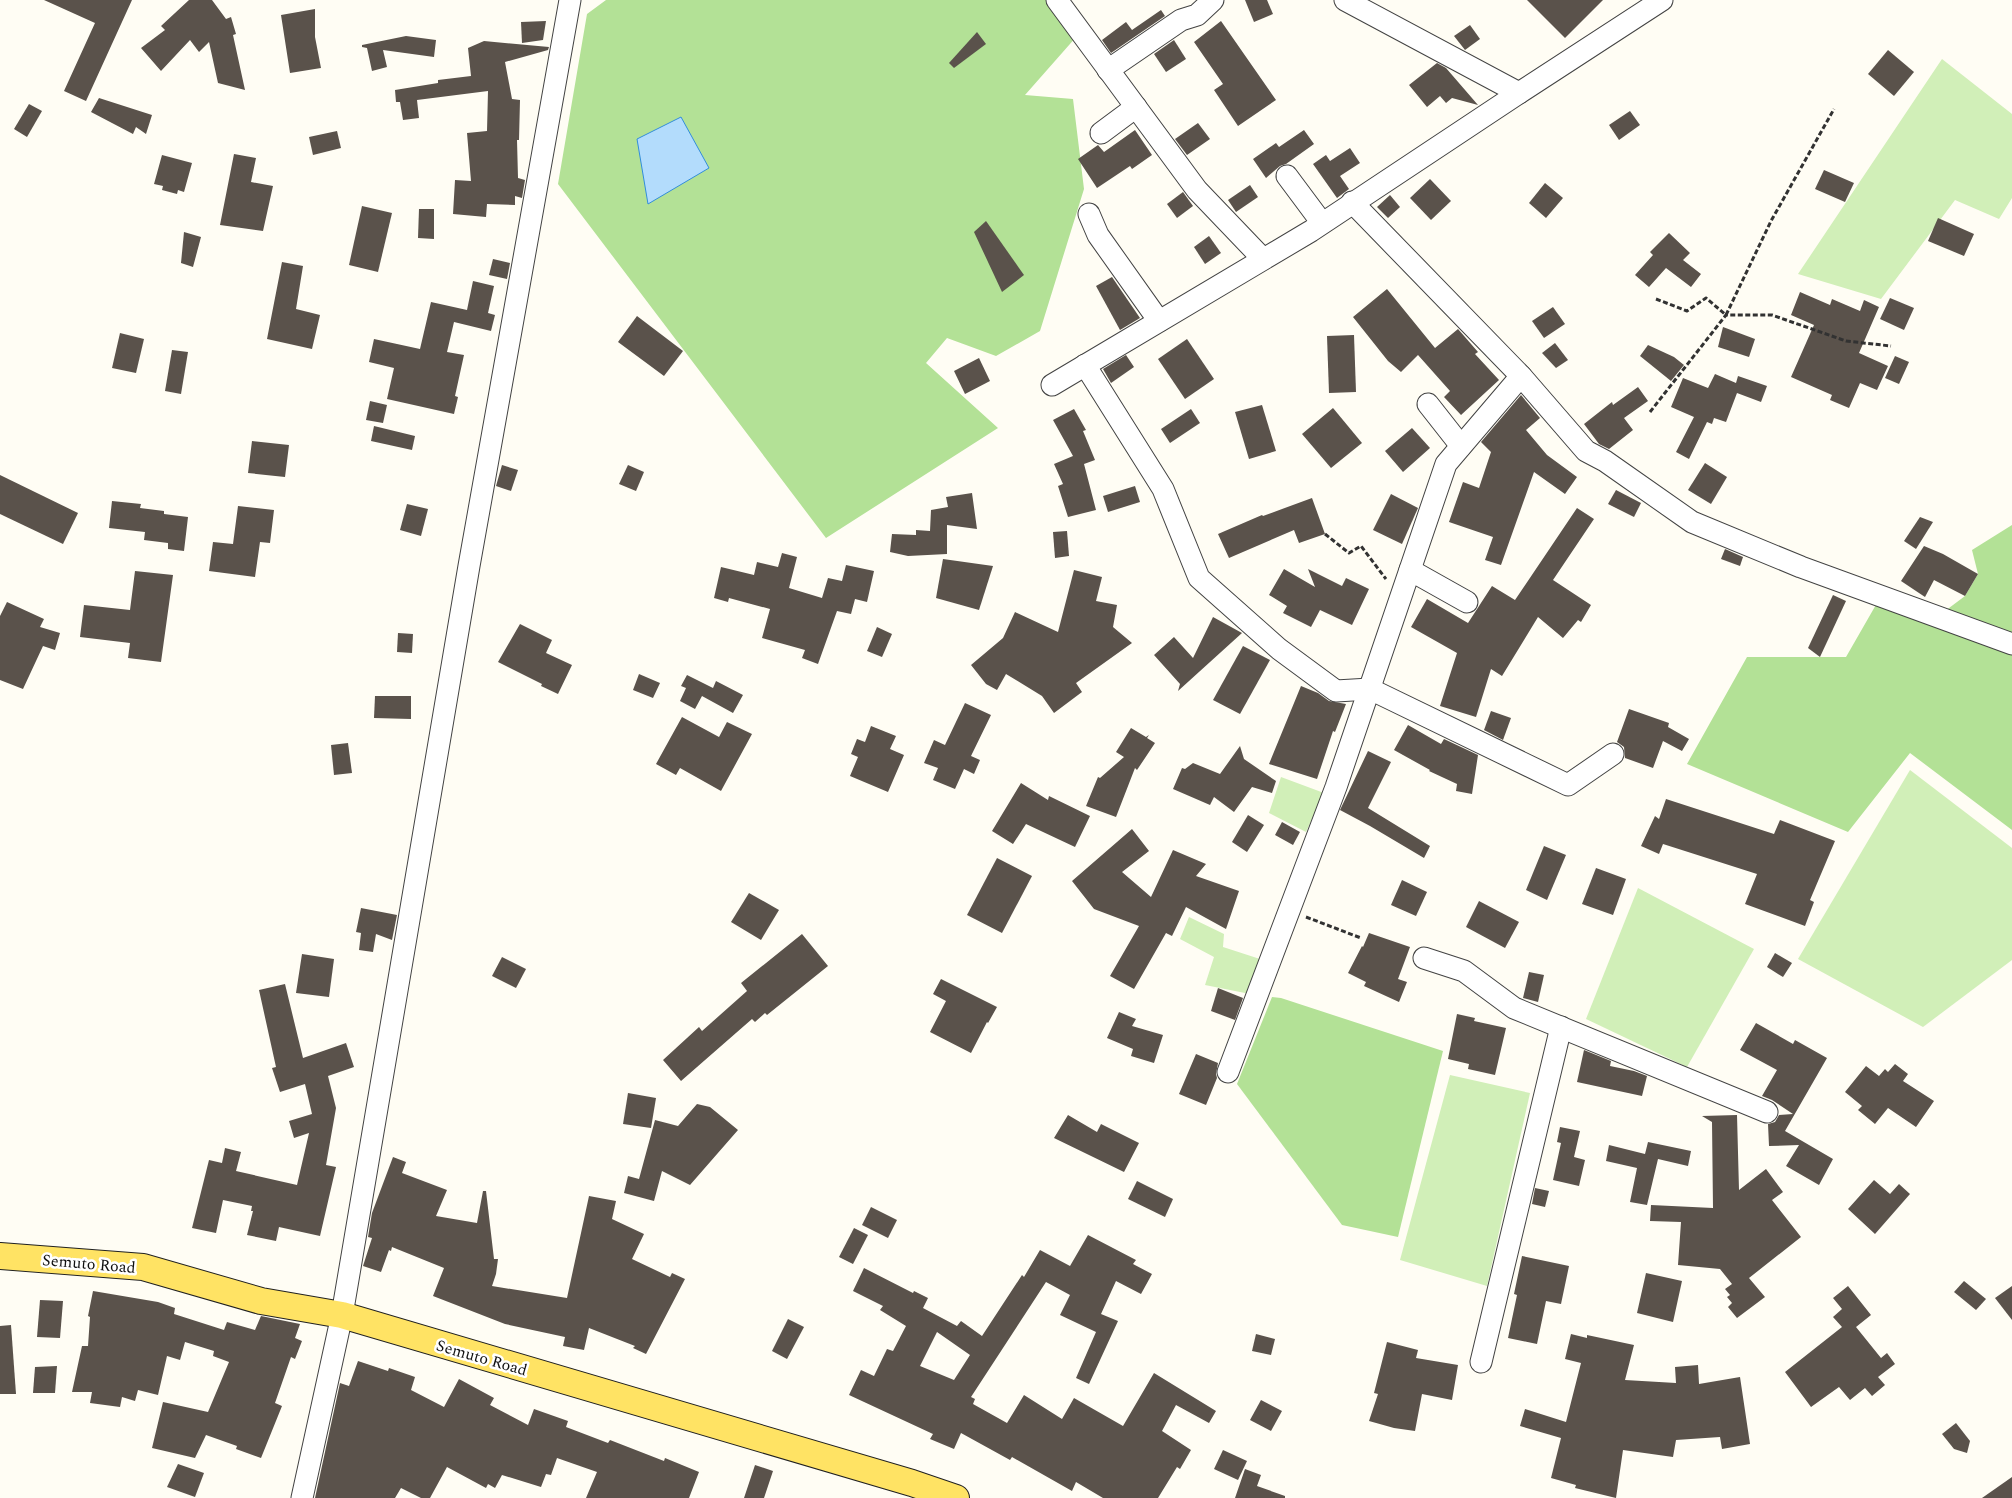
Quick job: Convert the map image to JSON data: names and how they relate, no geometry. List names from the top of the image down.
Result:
{
  "streets": {
    "main road": ["Semuto Road"]
  }
}
